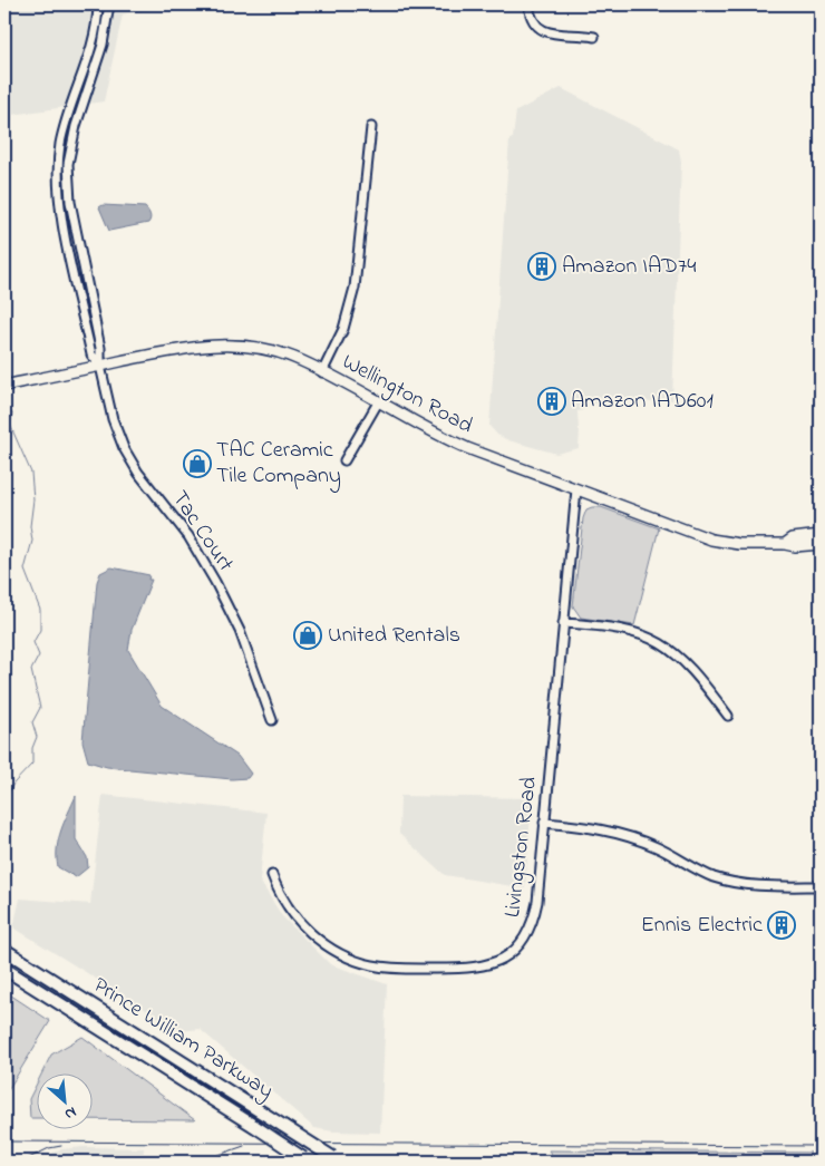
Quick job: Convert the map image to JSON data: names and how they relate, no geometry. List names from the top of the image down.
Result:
{
  "streets": {
    "highway": ["Prince William Parkway"],
    "main road": ["Wellington Road"],
    "street": ["Tac Court", "Livingston Road"]
  },
  "crossings": [
    ["Wellington Road", "Tac Court"],
    ["Wellington Road", "Livingston Road"]
  ],
  "places": {
    "building": ["Amazon IAD74", "Amazon IAD601", "Ennis Electric"],
    "shop": ["TAC Ceramic Tile Company", "United Rentals"]
  },
  "north": "bottom right"
}
